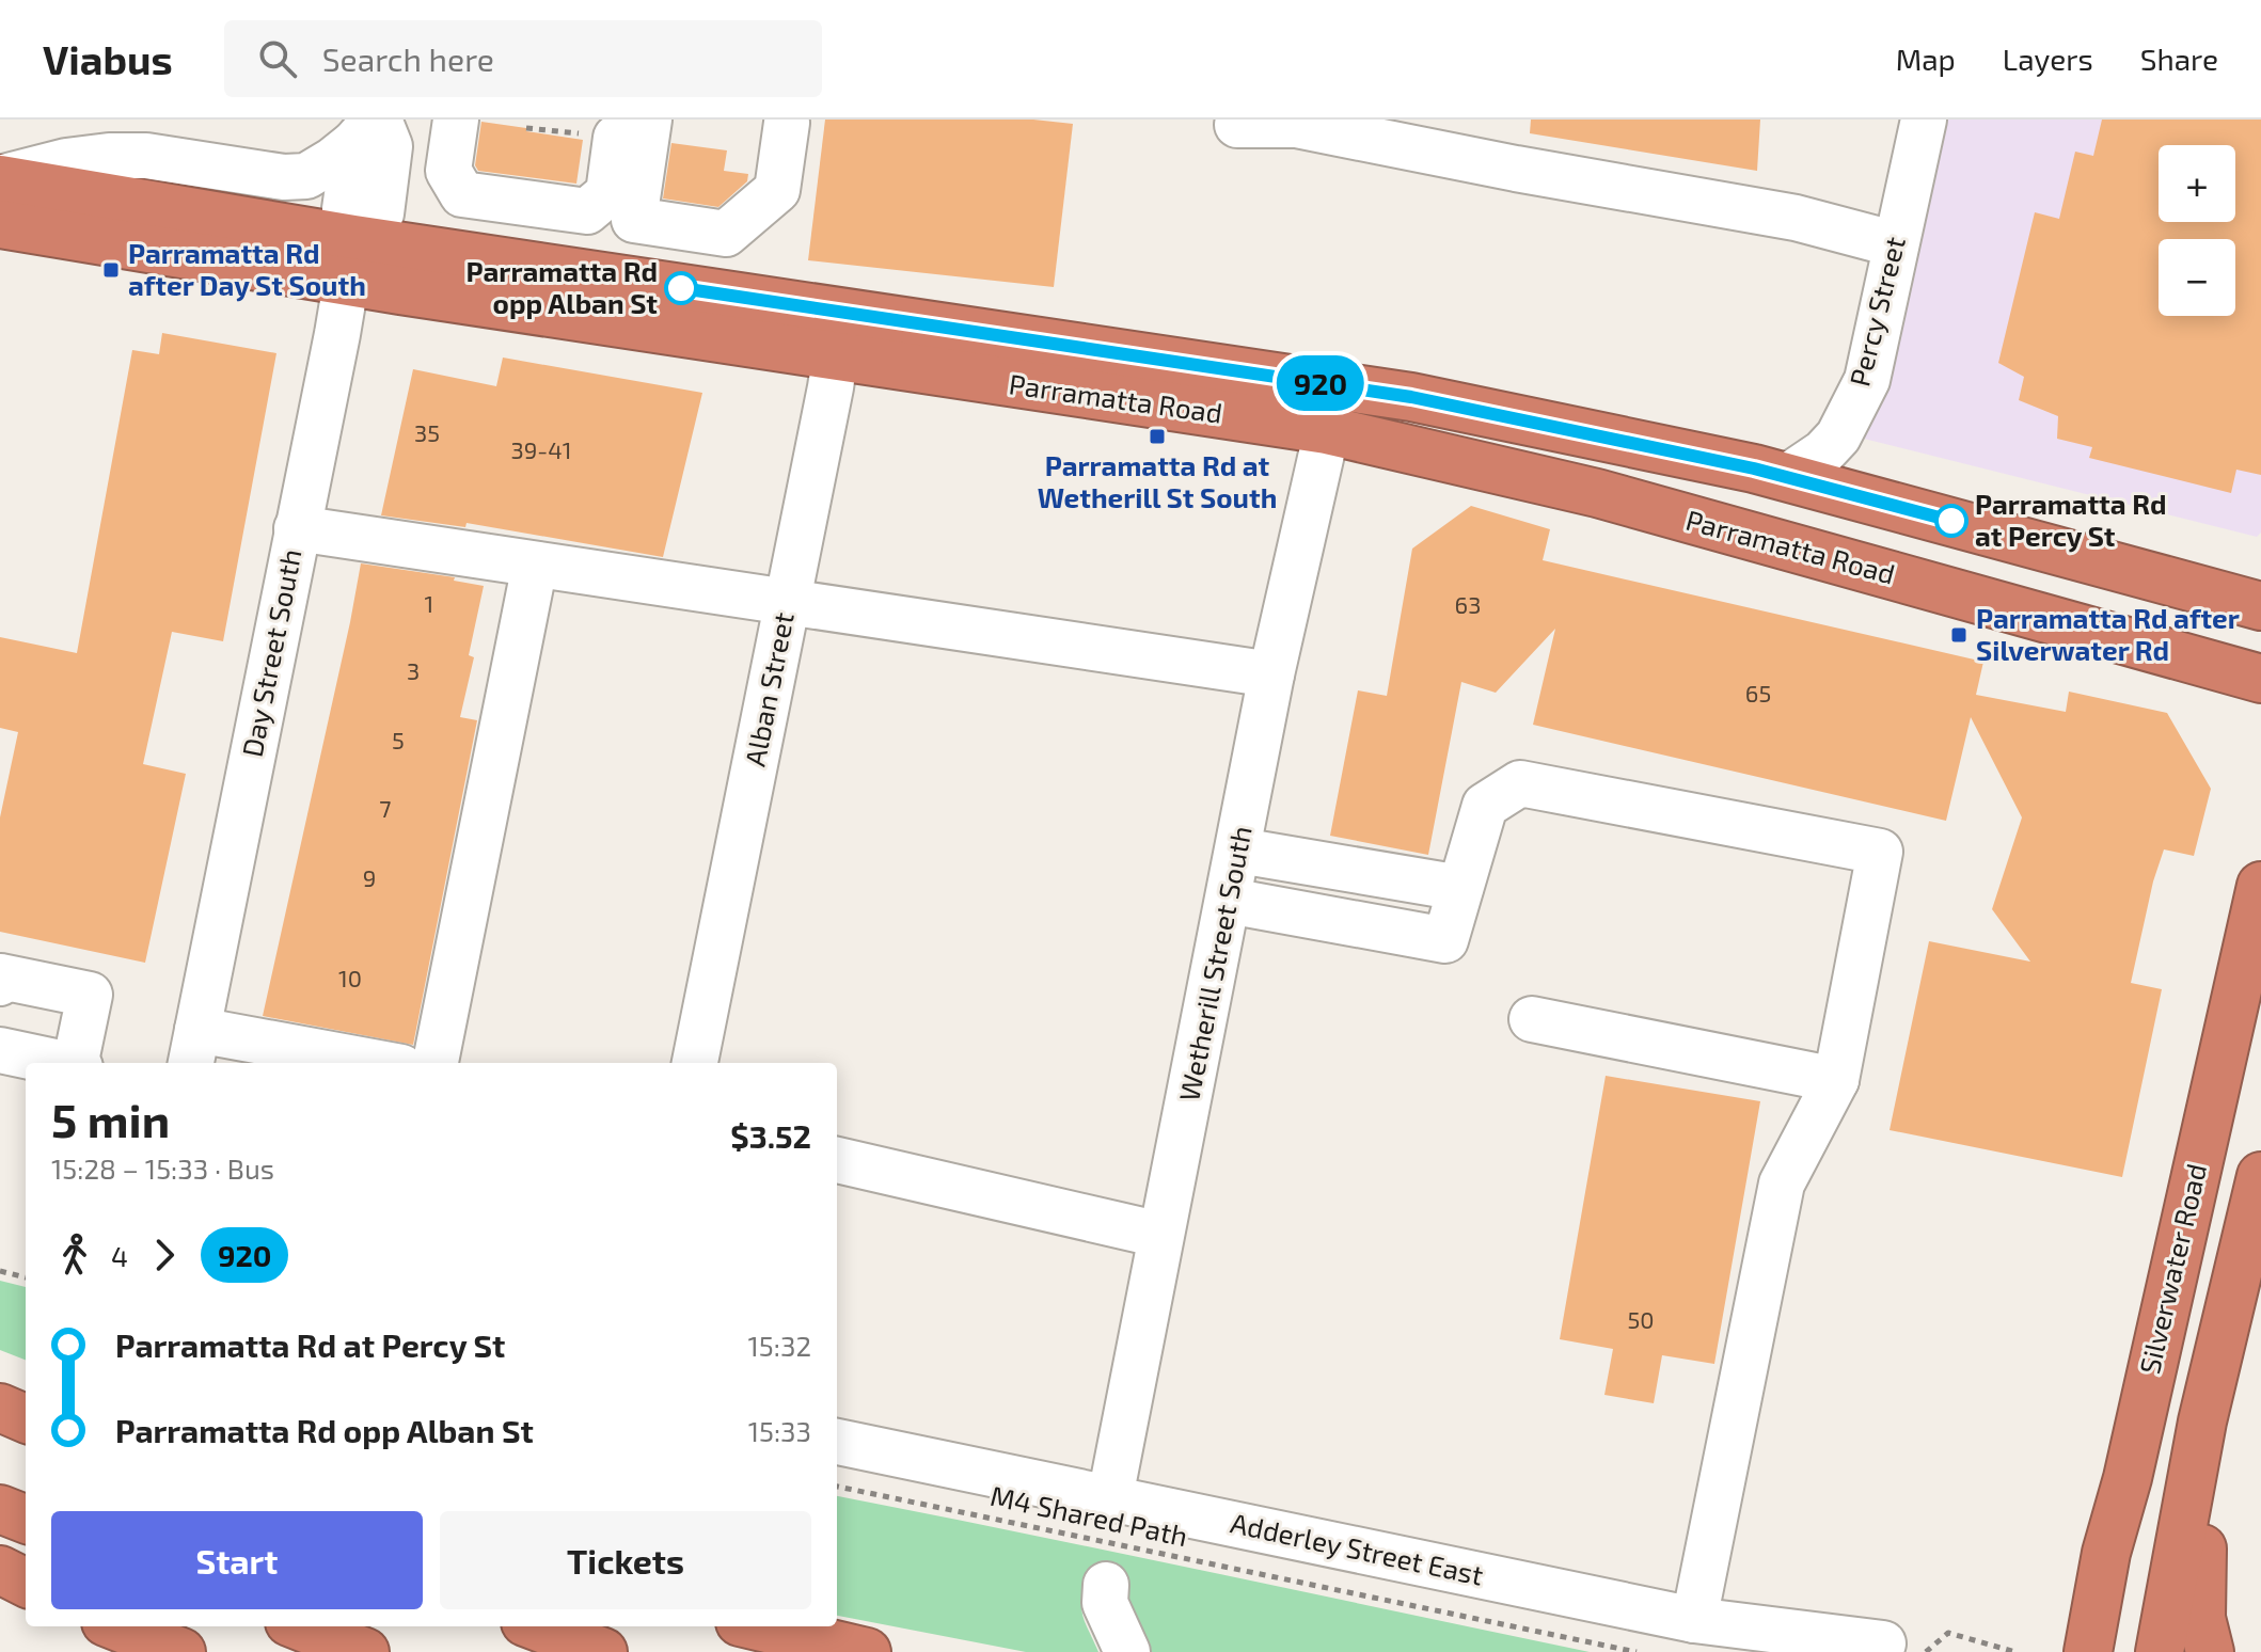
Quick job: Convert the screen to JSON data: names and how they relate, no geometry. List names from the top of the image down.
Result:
{
  "streets": {
    "highway": ["Parramatta Road", "Silverwater Road"],
    "street": [
      "Percy Street",
      "Day Street South",
      "Alban Street",
      "Wetherill Street South",
      "Adderley Street East"
    ],
    "path": ["M4 Shared Path"]
  },
  "crossings": [
    ["Percy Street", "Parramatta Road"],
    ["Parramatta Road", "Day Street South"],
    ["Parramatta Road", "Alban Street"],
    ["Parramatta Road", "Wetherill Street South"],
    ["Wetherill Street South", "Adderley Street East"]
  ],
  "places": {
    "transit": ["Parramatta Rd after Day St South", "Parramatta Rd at Wetherill St South", "Parramatta Rd after Silverwater Rd"],
    "other": ["Parramatta Rd opp Alban St", "Parramatta Rd at Percy St"]
  },
  "lines": ["bus line 920"],
  "house_numbers": [
    "35",
    "39-41",
    "1",
    "63",
    "3",
    "65",
    "5",
    "7",
    "9",
    "10",
    "50"
  ],
  "page": {
    "header": "Viabus",
    "search": "Search here",
    "nav": ["Map", "Layers", "Share"],
    "on_map": "920",
    "map_buttons": ["+", "−"],
    "heading": ["5 min", "15:28 – 15:33 · Bus", "$3.52"],
    "legs": ["4", "920"],
    "list": [
      {
        "name": "Parramatta Rd at Percy St",
        "value": "15:32"
      },
      {
        "name": "Parramatta Rd opp Alban St",
        "value": "15:33"
      }
    ],
    "buttons": ["Start", "Tickets"]
  }
}
